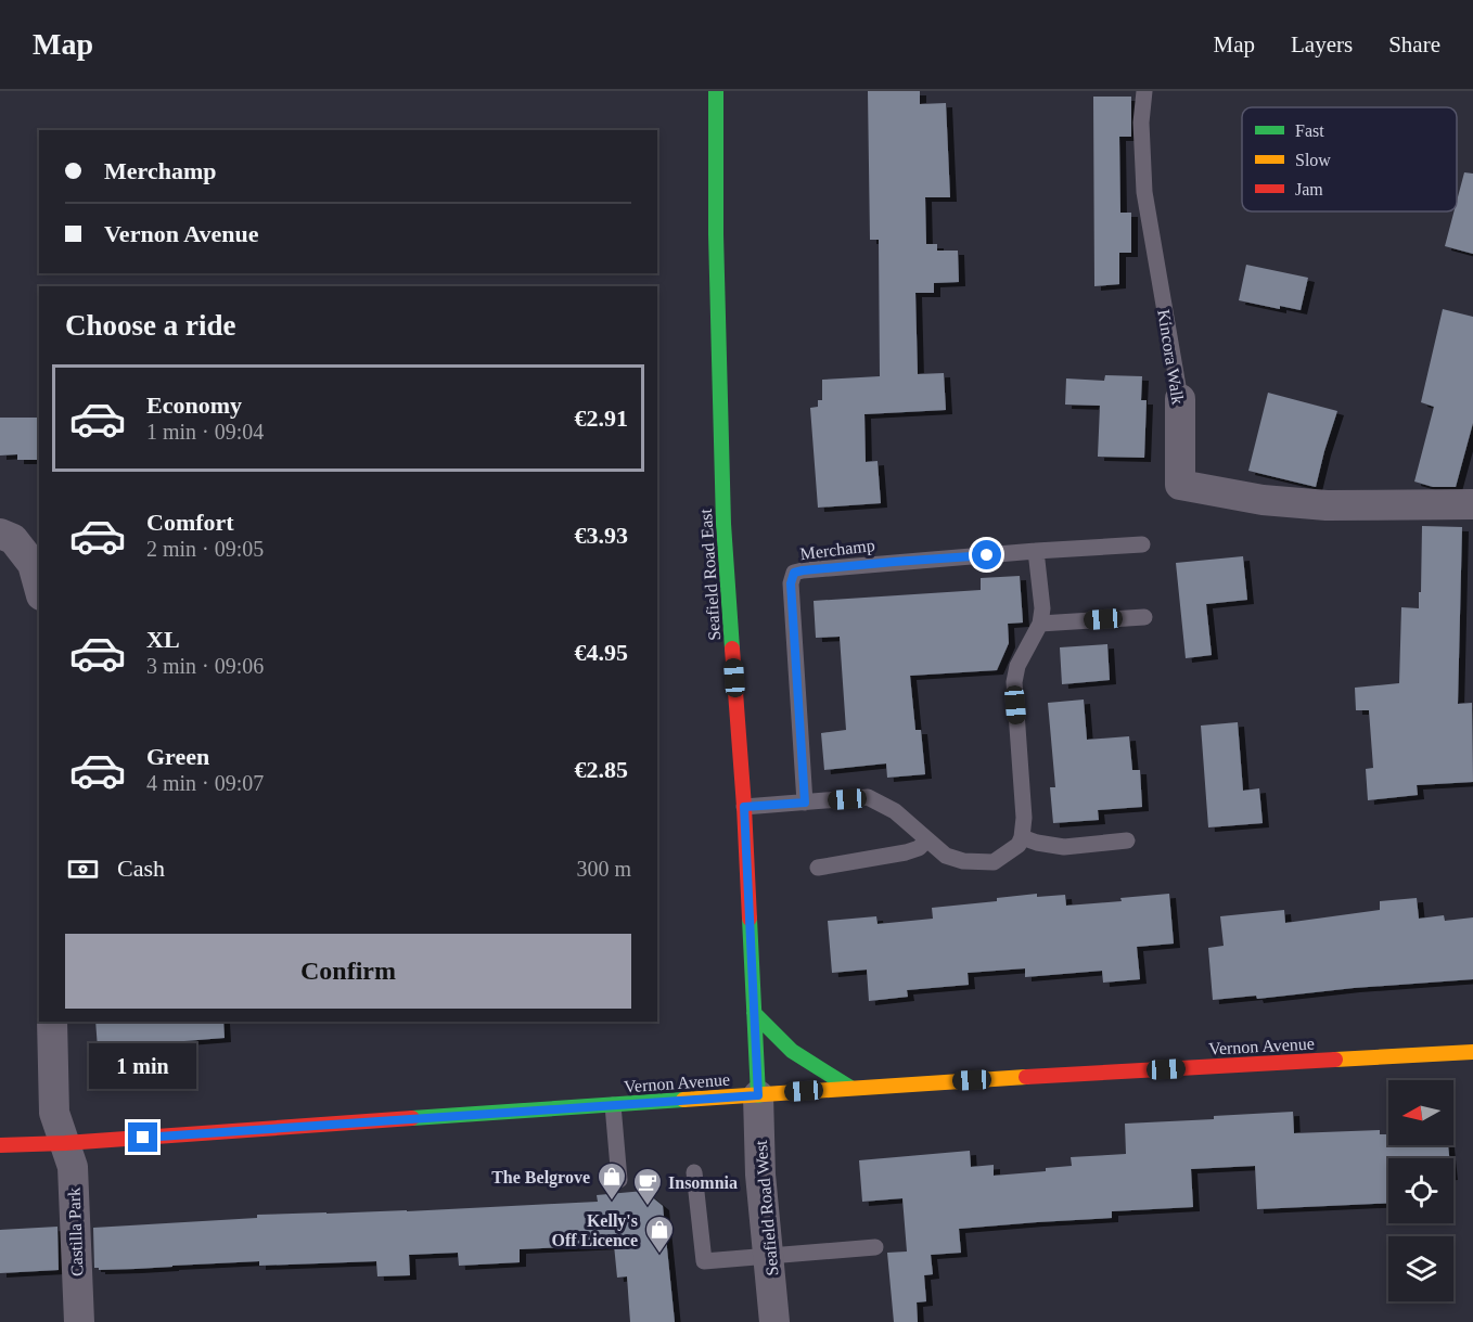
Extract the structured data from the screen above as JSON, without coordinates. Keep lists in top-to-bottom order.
{
  "streets": {
    "main road": ["Seafield Road East", "Vernon Avenue"],
    "street": ["Kincora Walk", "Seafield Road West", "Castilla Park"],
    "lane": ["Merchamp"]
  },
  "crossings": [
    ["Seafield Road East", "Vernon Avenue"],
    ["Seafield Road East", "Seafield Road West"],
    ["Vernon Avenue", "Seafield Road West"],
    ["Vernon Avenue", "Castilla Park"]
  ],
  "places": {
    "shop": ["The Belgrove", "Kelly's Off Licence"],
    "cafe": ["Insomnia"]
  },
  "legend": ["Fast", "Slow", "Jam"],
  "north": "left",
  "page": {
    "header": "Map",
    "nav": ["Map", "Layers", "Share"],
    "banner": ["Merchamp", "Vernon Avenue"],
    "heading": "Choose a ride",
    "list": [
      {
        "name": "Economy",
        "note": "1 min · 09:04",
        "value": "€2.91"
      },
      {
        "name": "Comfort",
        "note": "2 min · 09:05",
        "value": "€3.93"
      },
      {
        "name": "XL",
        "note": "3 min · 09:06",
        "value": "€4.95"
      },
      {
        "name": "Green",
        "note": "4 min · 09:07",
        "value": "€2.85"
      }
    ],
    "pay": ["Cash", "300 m"],
    "buttons": "Confirm",
    "bubble": "1 min"
  }
}
